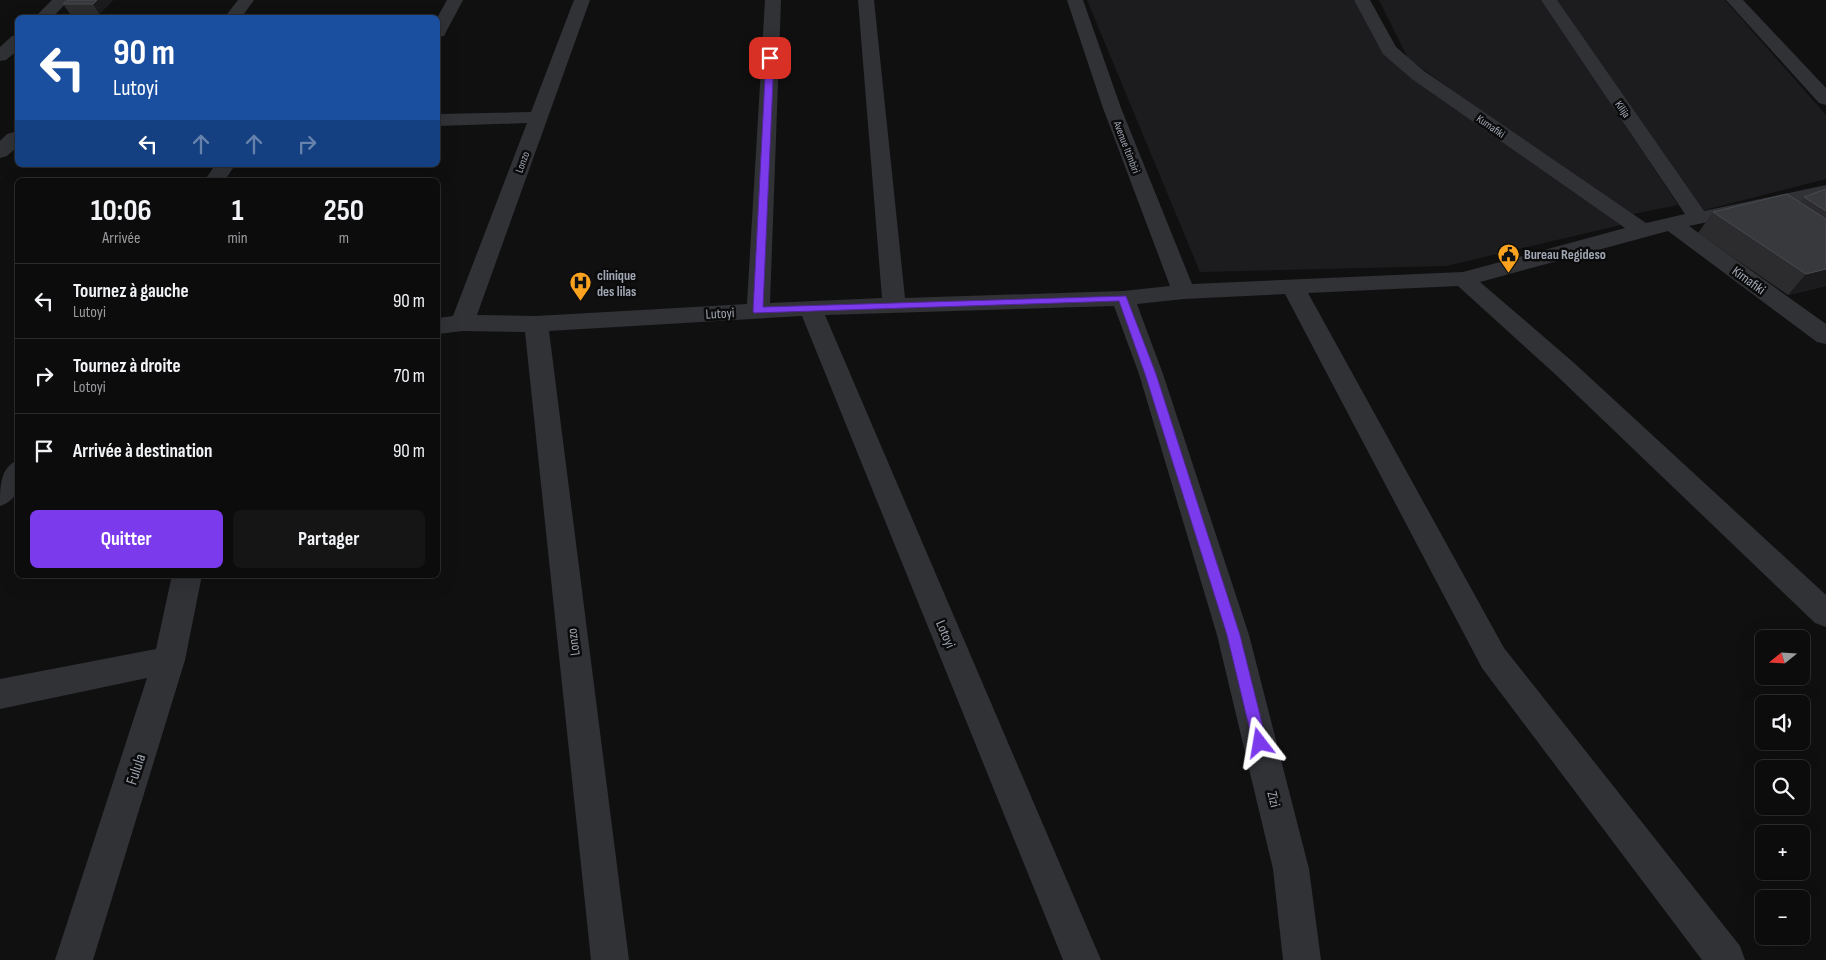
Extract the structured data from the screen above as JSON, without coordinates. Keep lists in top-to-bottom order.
{
  "streets": {
    "street": [
      "Kilija",
      "Kumafiki",
      "Avenue Itimbiri",
      "Lonzo",
      "Kimafiki",
      "Lutoyi",
      "Lotoyi",
      "Fulula",
      "Zizi"
    ]
  },
  "crossings": [
    ["Kilija", "Lutoyi"],
    ["Kumafiki", "Lutoyi"],
    ["Avenue Itimbiri", "Lutoyi"],
    ["Lonzo", "Lutoyi"],
    ["Kimafiki", "Lutoyi"],
    ["Lutoyi", "Lotoyi"],
    ["Lutoyi", "Zizi"]
  ],
  "places": {
    "public building": ["Bureau Regideso"],
    "hospital": ["clinique des lilas"]
  },
  "north": "left",
  "page": {
    "turn": ["90 m", "Lutoyi"],
    "eta": [
      "10:06",
      "Arrivée",
      "1",
      "min",
      "250",
      "m"
    ],
    "list": [
      {
        "name": "Tournez à gauche",
        "note": "Lutoyi",
        "value": "90 m"
      },
      {
        "name": "Tournez à droite",
        "note": "Lotoyi",
        "value": "70 m"
      },
      {
        "name": "Arrivée à destination",
        "value": "90 m"
      }
    ],
    "buttons": ["Quitter", "Partager"],
    "map_buttons": ["+", "−"]
  }
}
